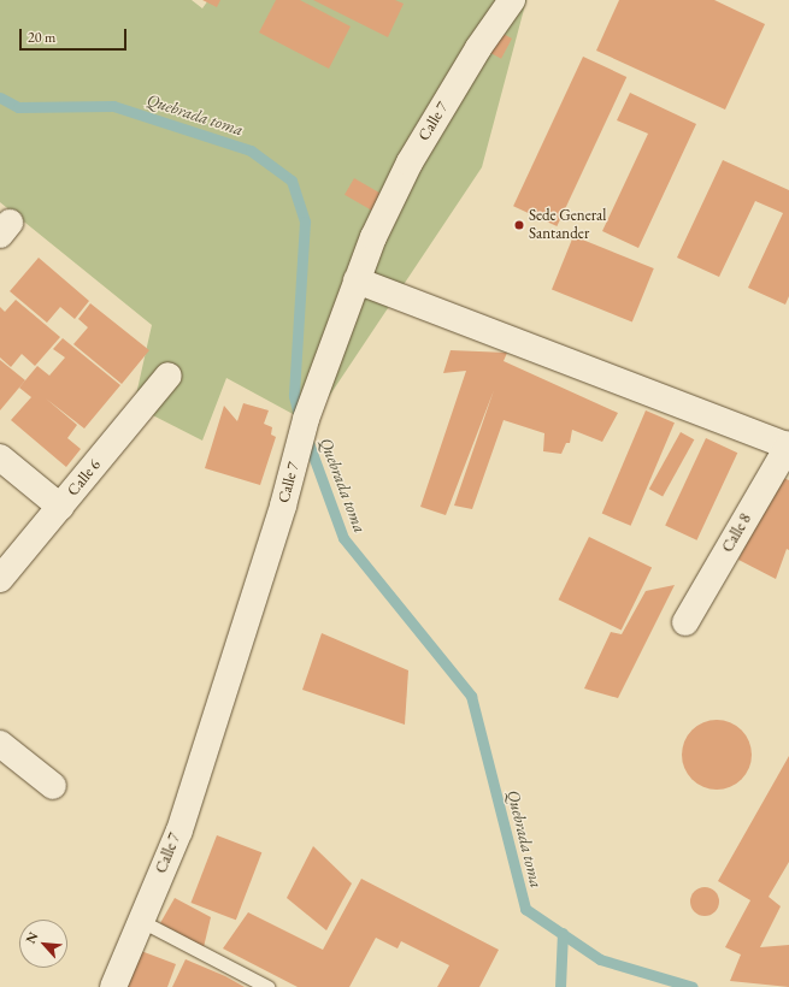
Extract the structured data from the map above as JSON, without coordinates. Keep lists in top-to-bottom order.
{
  "streets": {
    "street": ["Calle 7", "Calle 6", "Calle 8"]
  },
  "water": ["Quebrada toma"],
  "places": ["Sede General Santander"],
  "scale_bar": "20 m",
  "north": "top left"
}
